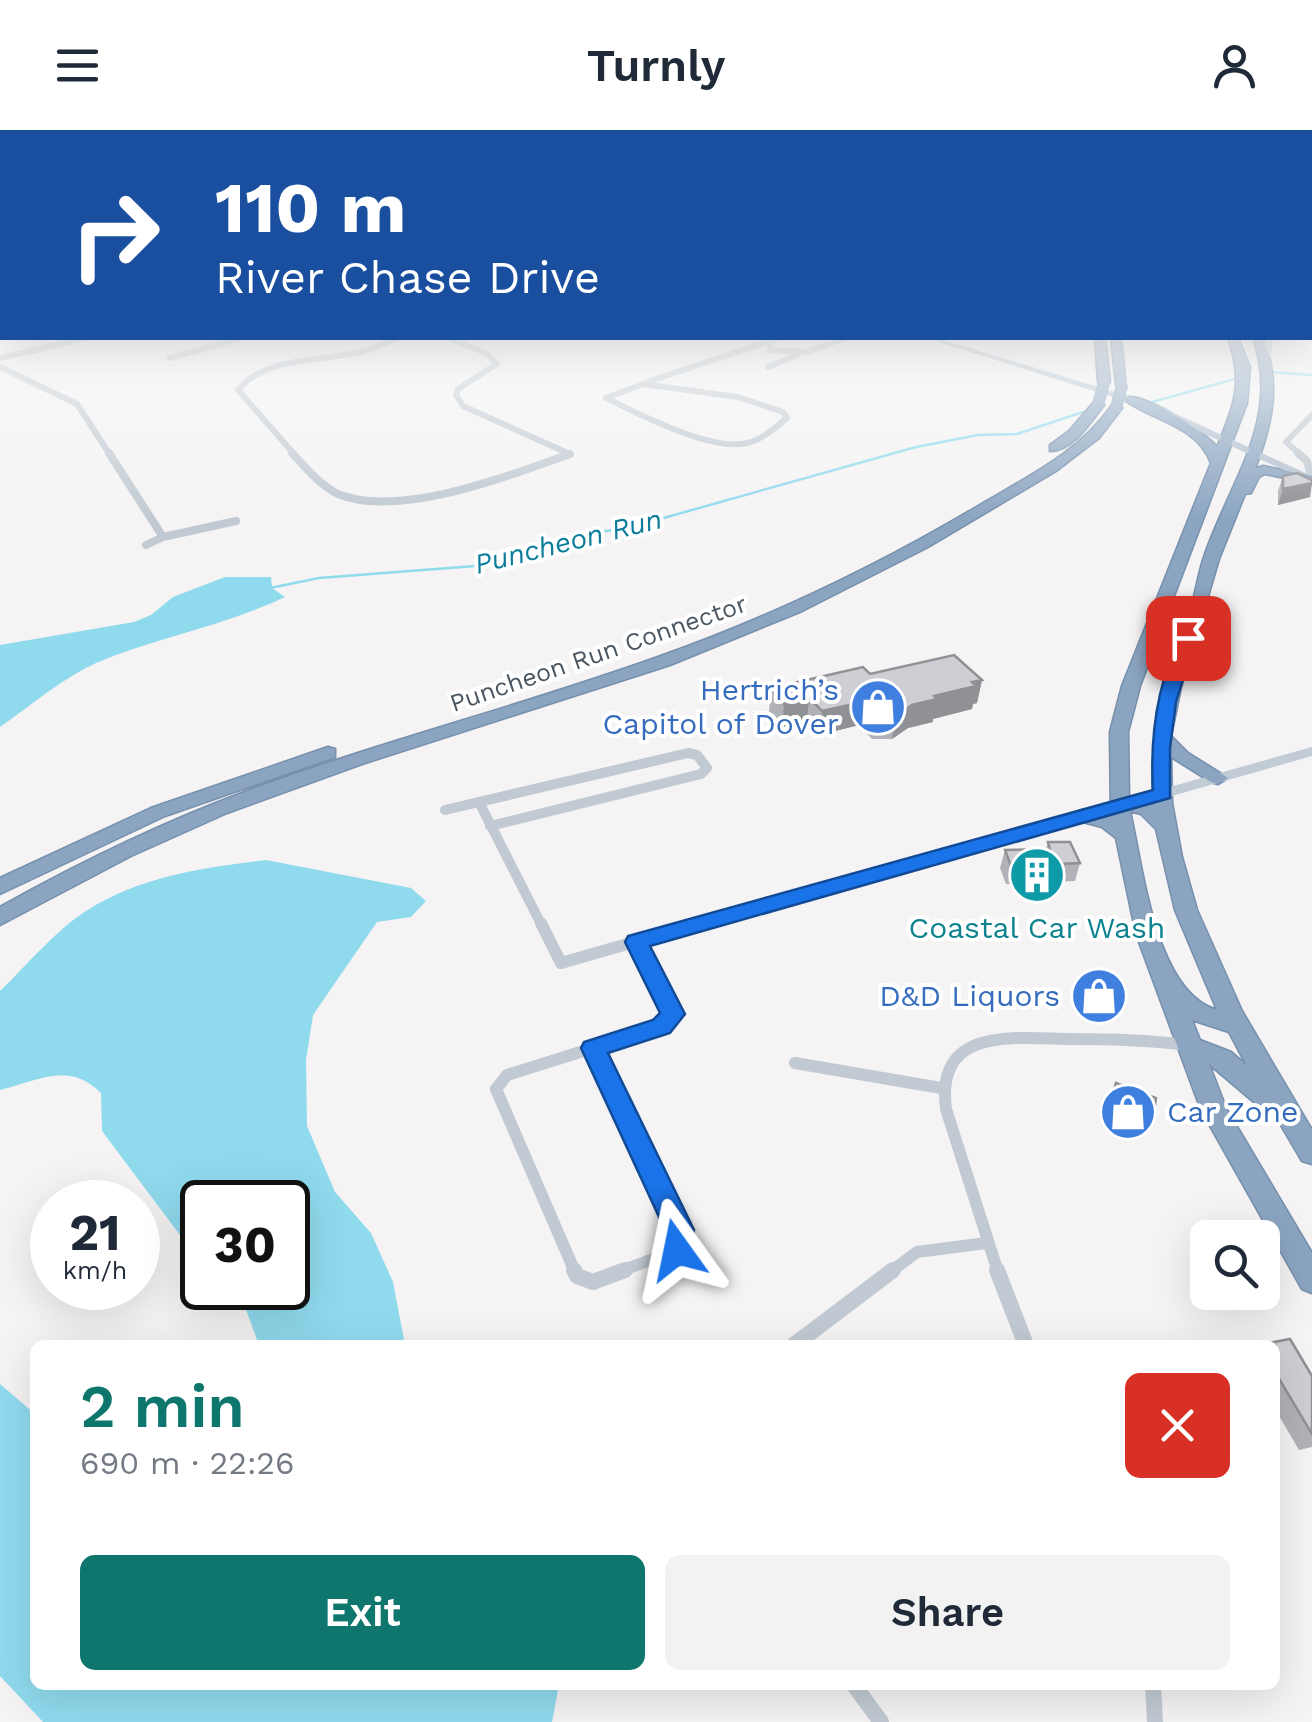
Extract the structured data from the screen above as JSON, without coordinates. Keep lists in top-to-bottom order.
{
  "streets": {
    "highway": ["Puncheon Run Connector"]
  },
  "water": ["Puncheon Run"],
  "places": {
    "shop": ["Hertrich’s Capitol of Dover", "D&D Liquors", "Car Zone"],
    "building": ["Coastal Car Wash"]
  },
  "page": {
    "header": "Turnly",
    "turn": ["110 m", "River Chase Drive"],
    "speed": "21 km/h",
    "limit": "30",
    "heading": ["2 min", "690 m · 22:26"],
    "buttons": ["Exit", "Share"]
  }
}
